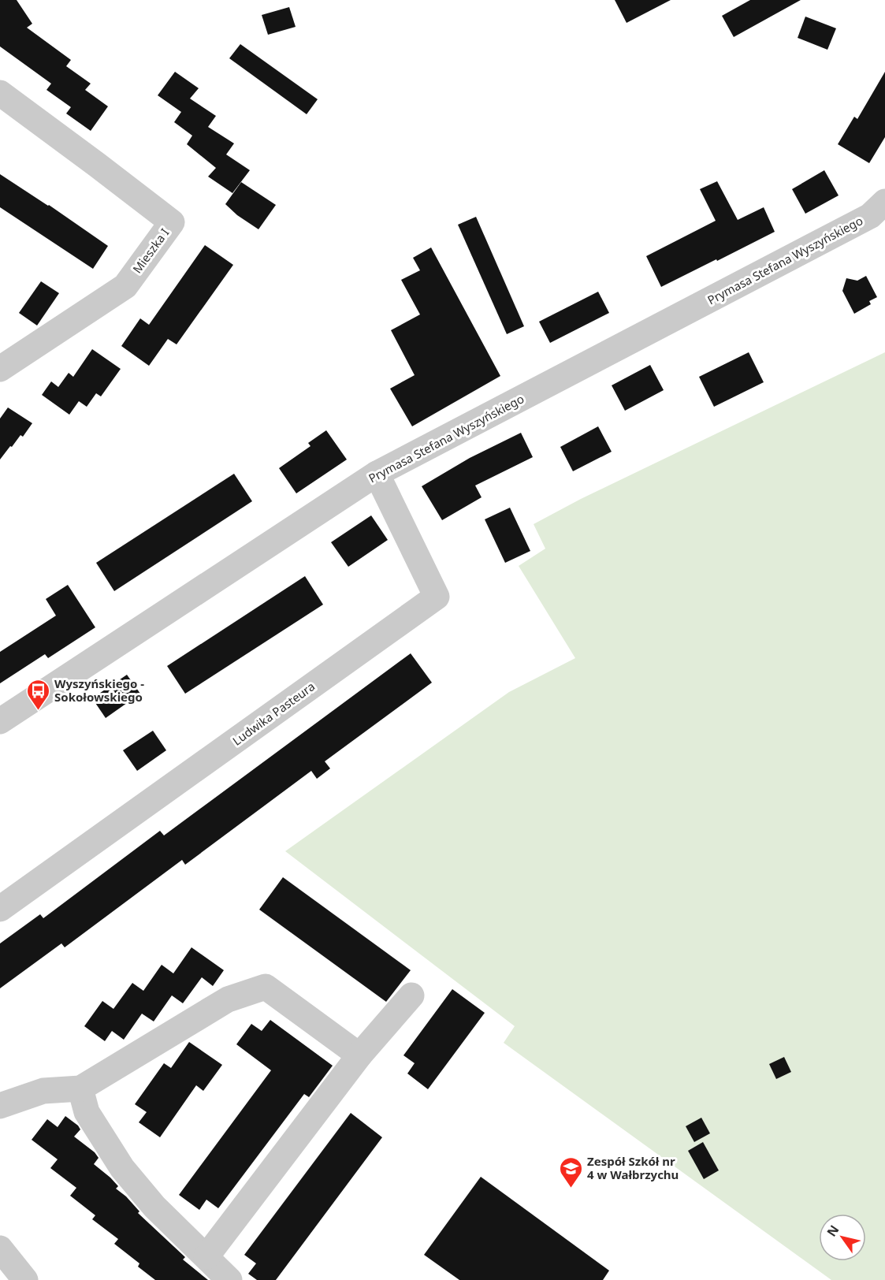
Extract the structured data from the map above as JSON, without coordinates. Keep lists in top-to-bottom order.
{
  "streets": {
    "street": ["Mieszka I", "Prymasa Stefana Wyszyńskiego", "Ludwika Pasteura"]
  },
  "crossings": [
    ["Prymasa Stefana Wyszyńskiego", "Ludwika Pasteura"]
  ],
  "places": {
    "bus stop": ["Wyszyńskiego - Sokołowskiego"],
    "school or university": ["Zespół Szkół nr 4 w Wałbrzychu"]
  },
  "north": "top left"
}
